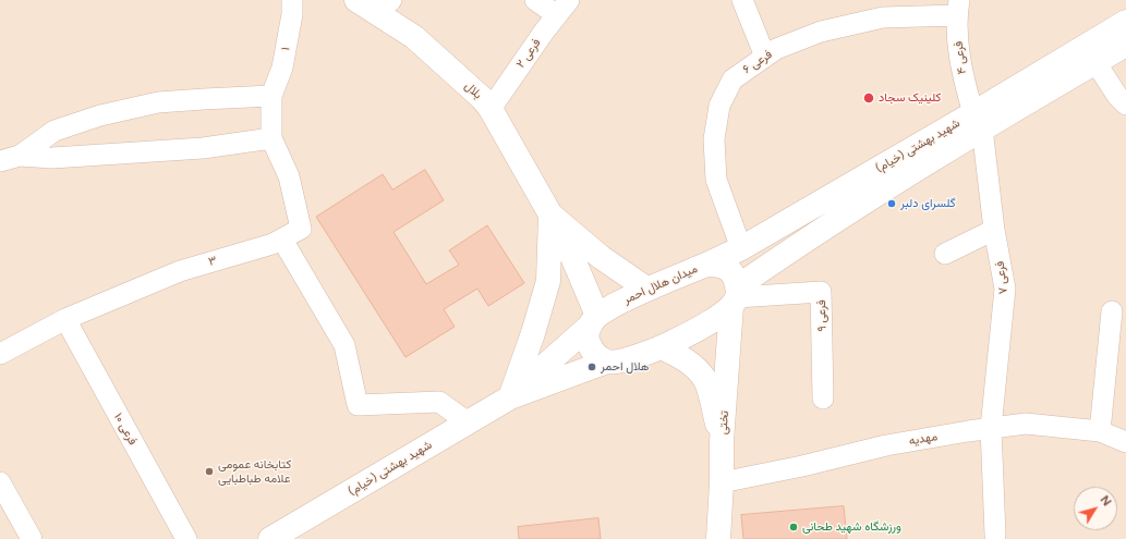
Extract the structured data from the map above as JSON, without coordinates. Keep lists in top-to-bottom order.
{
  "streets": {
    "main road": [
      "بلال",
      "شهید بهشتی (خیام)",
      "میدان هلال احمر",
      "تختی"
    ],
    "street": [
      "۱",
      "فرعی ۲",
      "فرعی ۴",
      "فرعی ۶",
      "۳",
      "فرعی ۷",
      "فرعی ۹",
      "فرعی ۱۰",
      "مهدیه"
    ]
  },
  "crossings": [
    ["۱", "۳"],
    ["فرعی ۲", "بلال"],
    ["فرعی ۴", "فرعی ۶"],
    ["فرعی ۴", "شهید بهشتی (خیام)"],
    ["فرعی ۴", "فرعی ۷"],
    ["فرعی ۶", "شهید بهشتی (خیام)"],
    ["بلال", "شهید بهشتی (خیام)"],
    ["بلال", "میدان هلال احمر"],
    ["شهید بهشتی (خیام)", "فرعی ۷"],
    ["شهید بهشتی (خیام)", "میدان هلال احمر"],
    ["شهید بهشتی (خیام)", "فرعی ۹"],
    ["شهید بهشتی (خیام)", "تختی"],
    ["۳", "فرعی ۱۰"],
    ["فرعی ۷", "مهدیه"],
    ["میدان هلال احمر", "فرعی ۹"],
    ["میدان هلال احمر", "تختی"],
    ["فرعی ۹", "تختی"],
    ["تختی", "مهدیه"]
  ],
  "places": [
    "کلینیک سجاد",
    "گلسرای دلبر",
    "هلال احمر",
    "کتابخانه عمومی علامه طباطبایی",
    "ورزشگاه شهید طحانی"
  ],
  "north": "top right"
}
